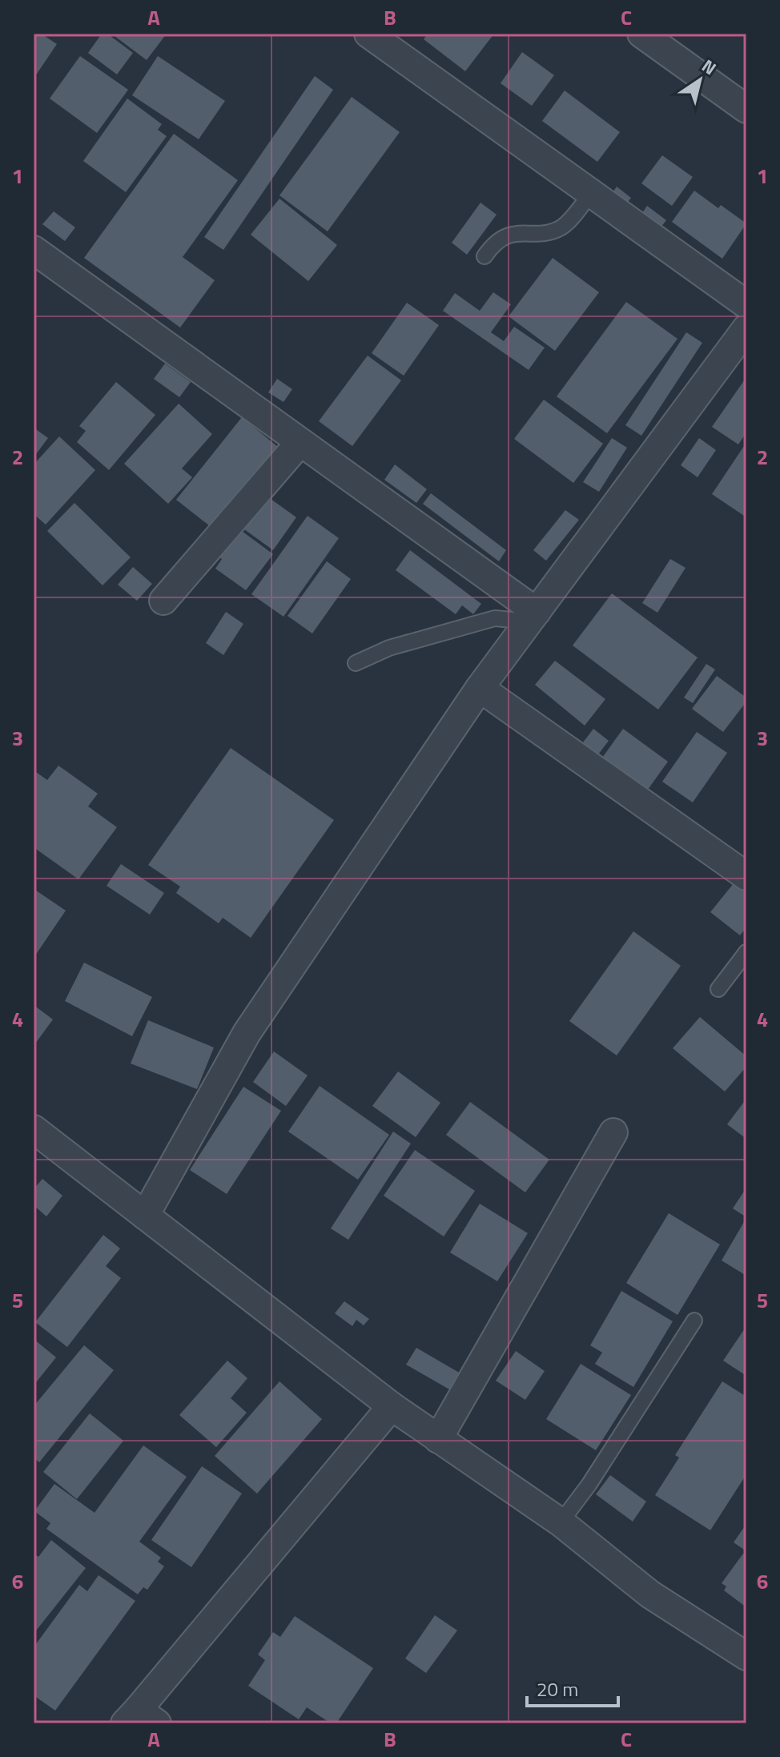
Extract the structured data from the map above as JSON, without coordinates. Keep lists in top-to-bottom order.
{
  "scale_bar": "20 m",
  "north": "top right",
  "grid": {
    "columns": ["A", "B", "C"],
    "rows": [
      "1",
      "2",
      "3",
      "4",
      "5",
      "6"
    ]
  }
}
